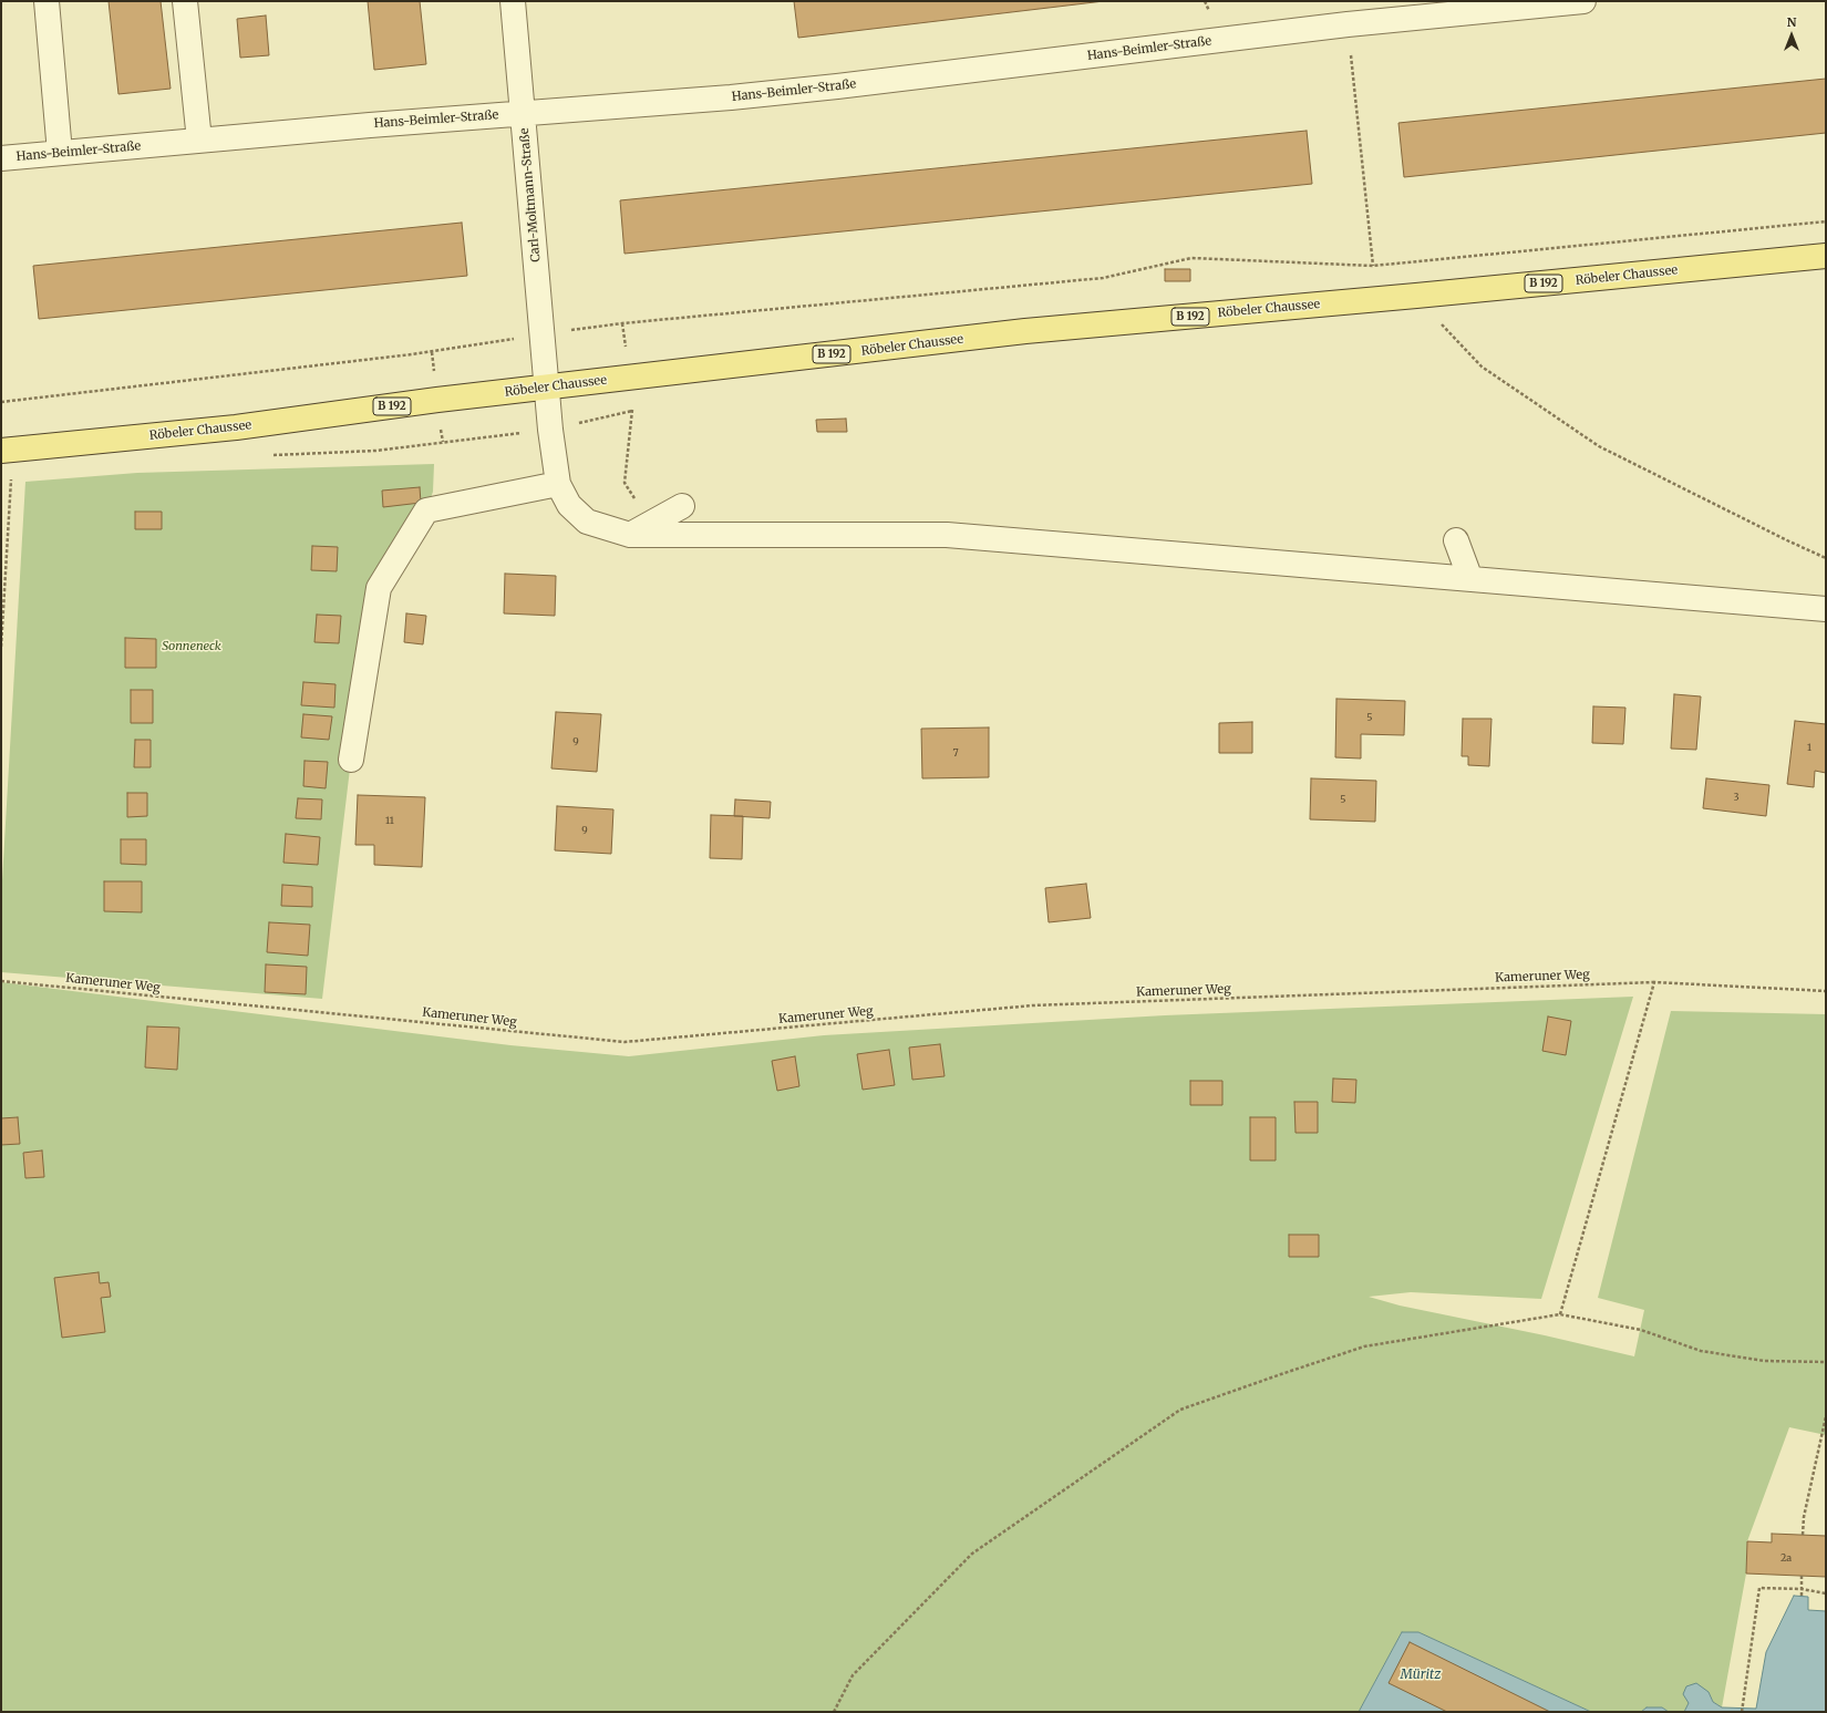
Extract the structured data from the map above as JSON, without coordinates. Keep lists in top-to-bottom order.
{
  "streets": {
    "main road": ["Röbeler Chaussee", "B 192"],
    "street": ["Hans-Beimler-Straße", "Carl-Moltmann-Straße"],
    "path": ["Kameruner Weg"]
  },
  "crossings": [
    ["Hans-Beimler-Straße", "Carl-Moltmann-Straße"],
    ["Carl-Moltmann-Straße", "Röbeler Chaussee"]
  ],
  "water": ["Müritz"],
  "parks": ["Sonneneck"],
  "house_numbers": [
    "5",
    "9",
    "1",
    "7",
    "3",
    "5",
    "11",
    "9",
    "2a"
  ],
  "north": "top"
}
